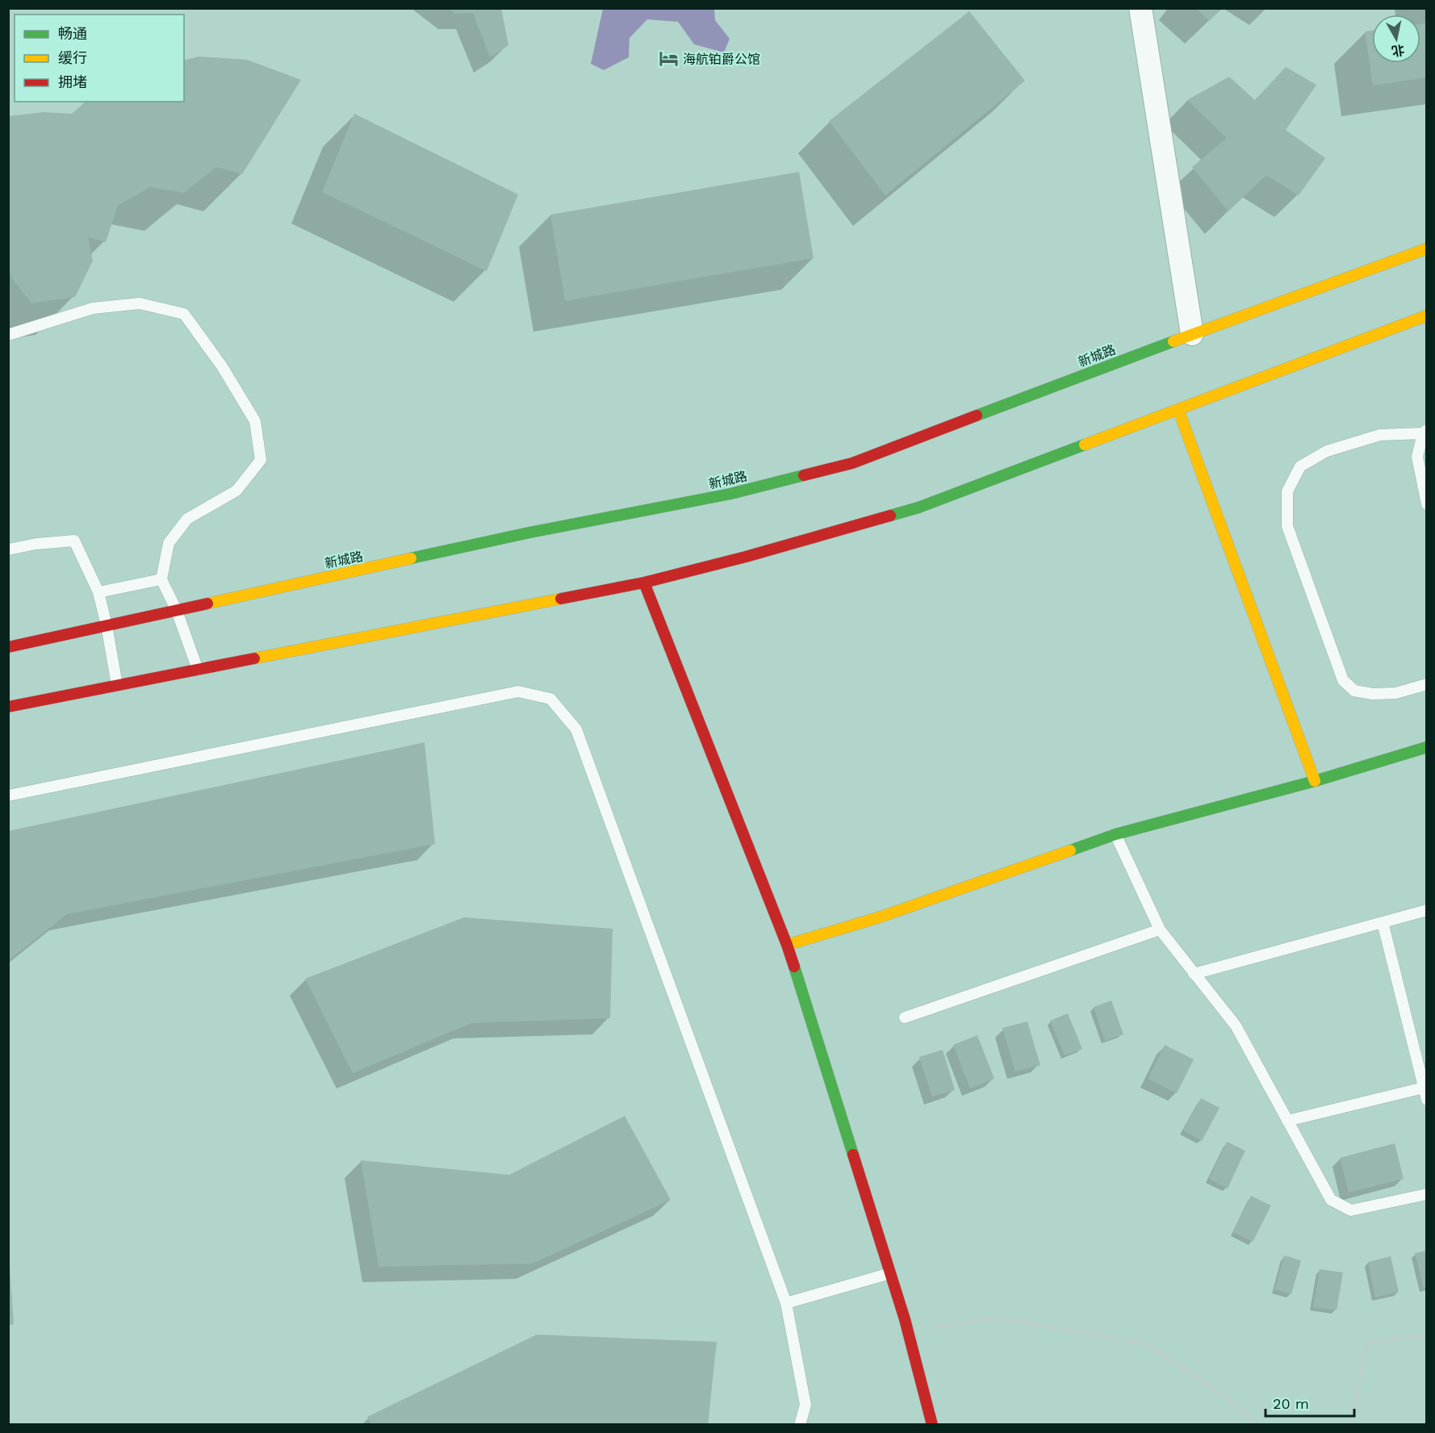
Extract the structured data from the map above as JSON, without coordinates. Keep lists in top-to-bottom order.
{
  "streets": {
    "main road": ["新城路"]
  },
  "places": {
    "hotel": ["海航铂爵公馆"]
  },
  "legend": ["畅通", "缓行", "拥堵"],
  "scale_bar": "20 m",
  "north": "bottom"
}
